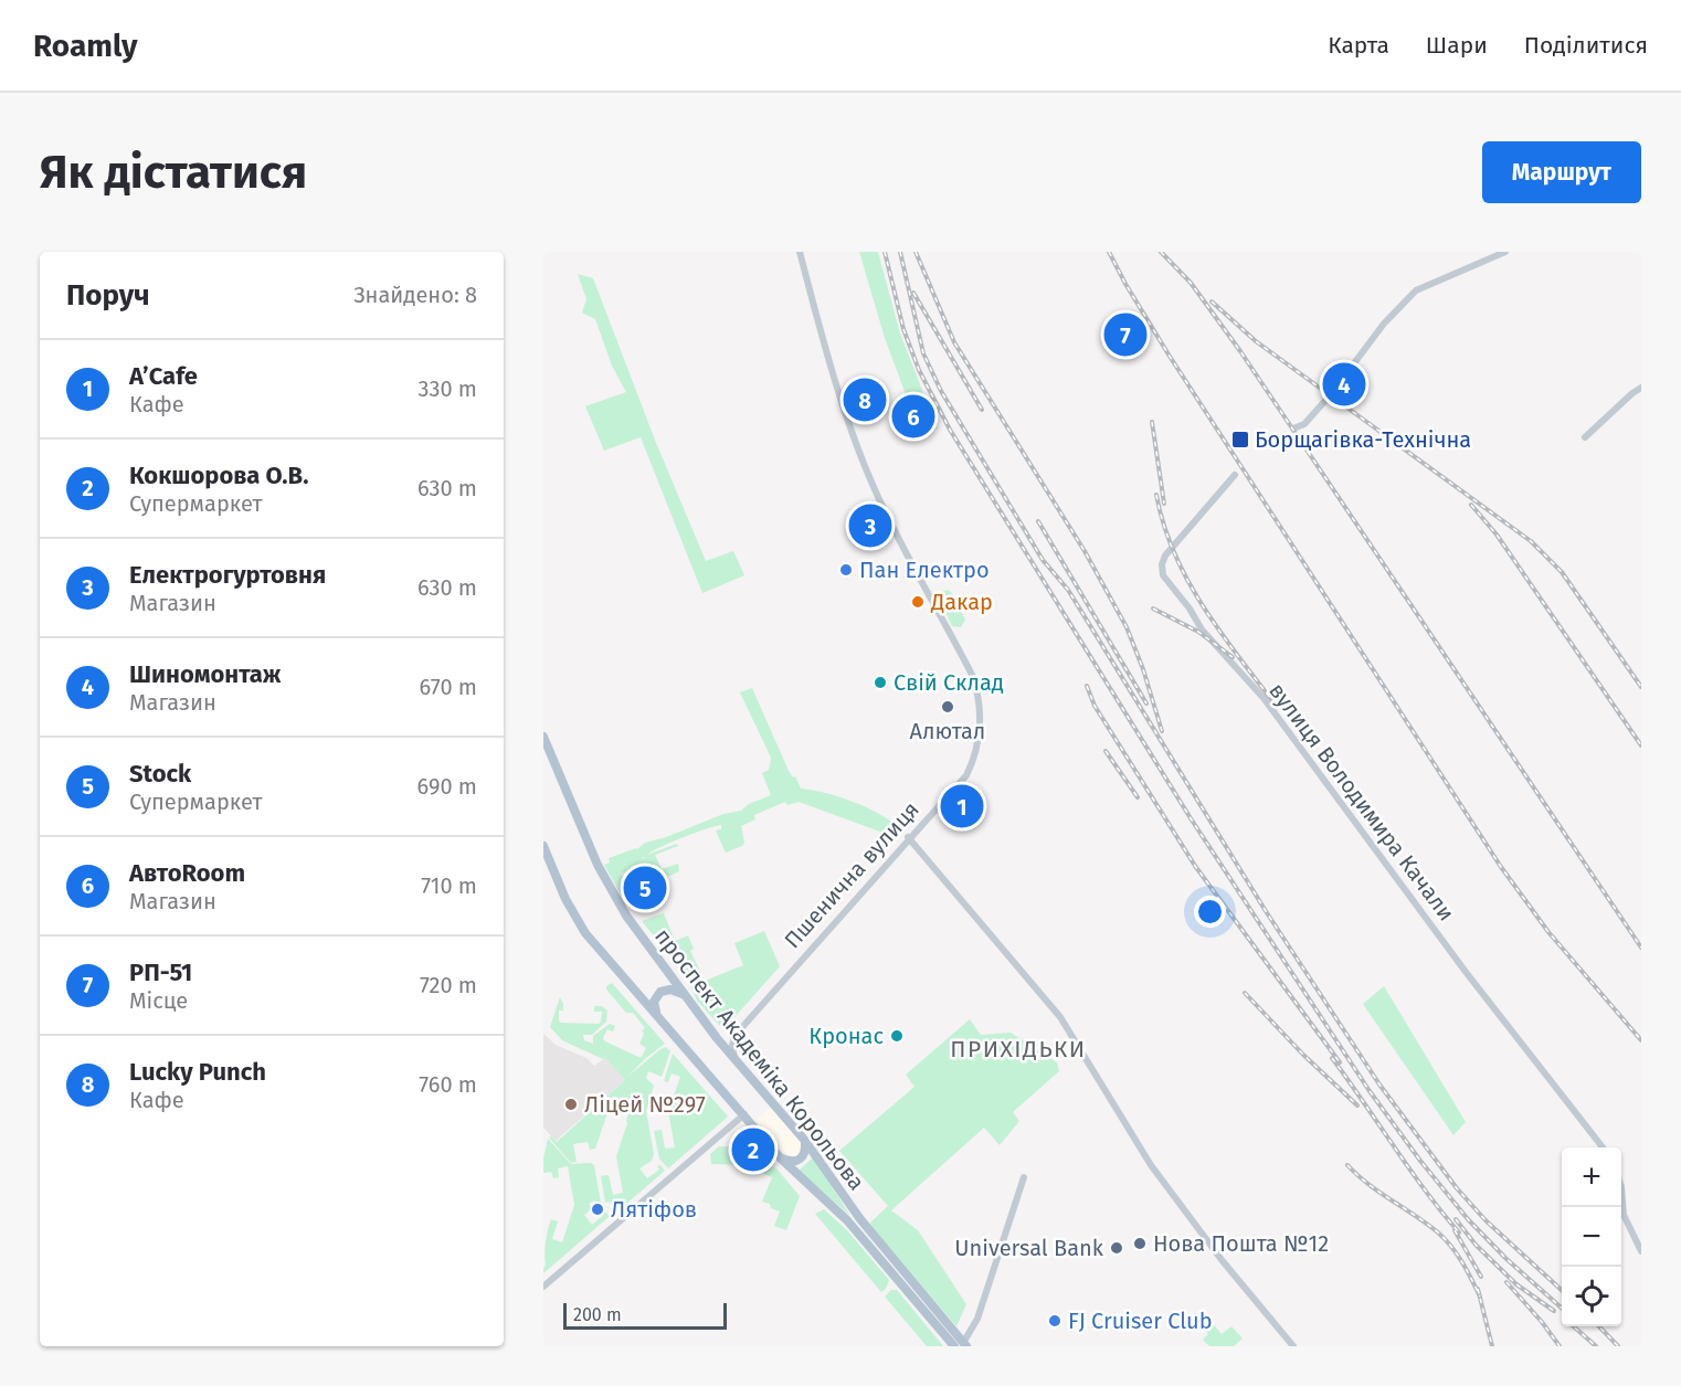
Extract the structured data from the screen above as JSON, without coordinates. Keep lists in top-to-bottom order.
{
  "streets": {
    "main road": ["проспект Академіка Корольова"],
    "street": ["вулиця Володимира Качали", "Пшенична вулиця"]
  },
  "districts": ["ПРИХІДЬКИ"],
  "places": {
    "transit": ["Борщагівка-Технічна"],
    "other": [
      "Пан Електро",
      "Дакар",
      "Свій Склад",
      "Алютал",
      "Кронас",
      "Ліцей №297",
      "Лятіфов",
      "Нова Пошта №12",
      "Universal Bank",
      "FJ Cruiser Club"
    ]
  },
  "scale_bar": "200 m",
  "page": {
    "header": "Roamly",
    "nav": ["Карта", "Шари", "Поділитися"],
    "buttons": "Маршрут",
    "title": "Як дістатися",
    "heading": ["Поруч", "Знайдено: 8"],
    "pins": [
      "7",
      "4",
      "8",
      "6",
      "3",
      "1",
      "5",
      "2"
    ],
    "list": [
      {
        "mark": "1",
        "name": "A’Cafe",
        "note": "Кафе",
        "value": "330 m"
      },
      {
        "mark": "2",
        "name": "Кокшорова О.В.",
        "note": "Супермаркет",
        "value": "630 m"
      },
      {
        "mark": "3",
        "name": "Електрогуртовня",
        "note": "Магазин",
        "value": "630 m"
      },
      {
        "mark": "4",
        "name": "Шиномонтаж",
        "note": "Магазин",
        "value": "670 m"
      },
      {
        "mark": "5",
        "name": "Stock",
        "note": "Супермаркет",
        "value": "690 m"
      },
      {
        "mark": "6",
        "name": "АвтоRoom",
        "note": "Магазин",
        "value": "710 m"
      },
      {
        "mark": "7",
        "name": "РП-51",
        "note": "Місце",
        "value": "720 m"
      },
      {
        "mark": "8",
        "name": "Lucky Punch",
        "note": "Кафе",
        "value": "760 m"
      }
    ],
    "map_buttons": ["+", "−"],
    "scale": "200 m"
  }
}
